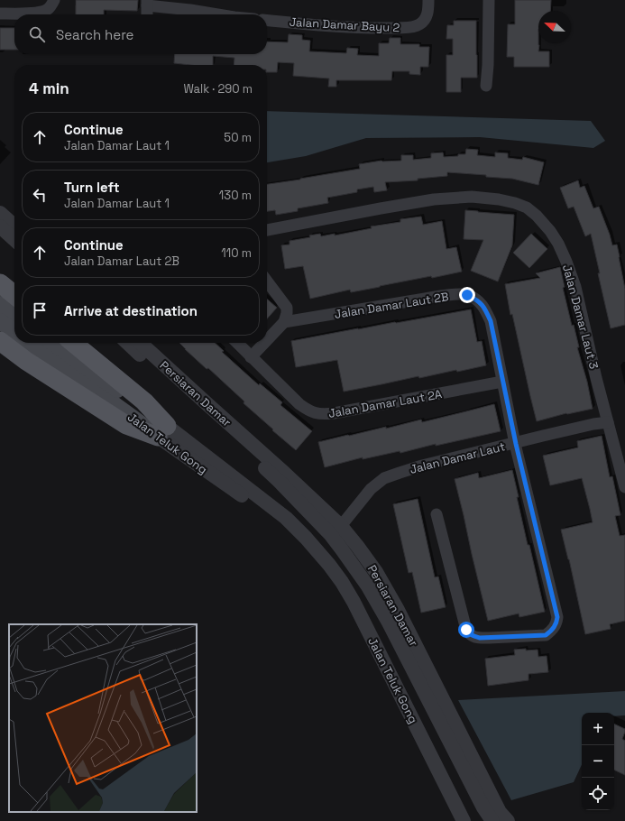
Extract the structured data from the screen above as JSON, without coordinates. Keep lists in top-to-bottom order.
{
  "streets": {
    "main road": ["Jalan Teluk Gong"],
    "street": [
      "Jalan Damar Bayu 2",
      "Jalan Damar Laut 2B",
      "Jalan Damar Laut 3",
      "Persiaran Damar",
      "Jalan Damar Laut 2A",
      "Jalan Damar Laut"
    ]
  },
  "crossings": [
    ["Jalan Damar Laut 2B", "Jalan Damar Laut 2A"],
    ["Jalan Damar Laut 2B", "Jalan Damar Laut"],
    ["Jalan Damar Laut 3", "Jalan Damar Laut"],
    ["Persiaran Damar", "Jalan Damar Laut"]
  ],
  "north": "top left",
  "page": {
    "search": "Search here",
    "heading": ["4 min", "Walk · 290 m"],
    "list": [
      ["Continue", "Jalan Damar Laut 1", "50 m"],
      ["Turn left", "Jalan Damar Laut 1", "130 m"],
      ["Continue", "Jalan Damar Laut 2B", "110 m"],
      "Arrive at destination"
    ],
    "map_buttons": ["+", "−"]
  }
}
